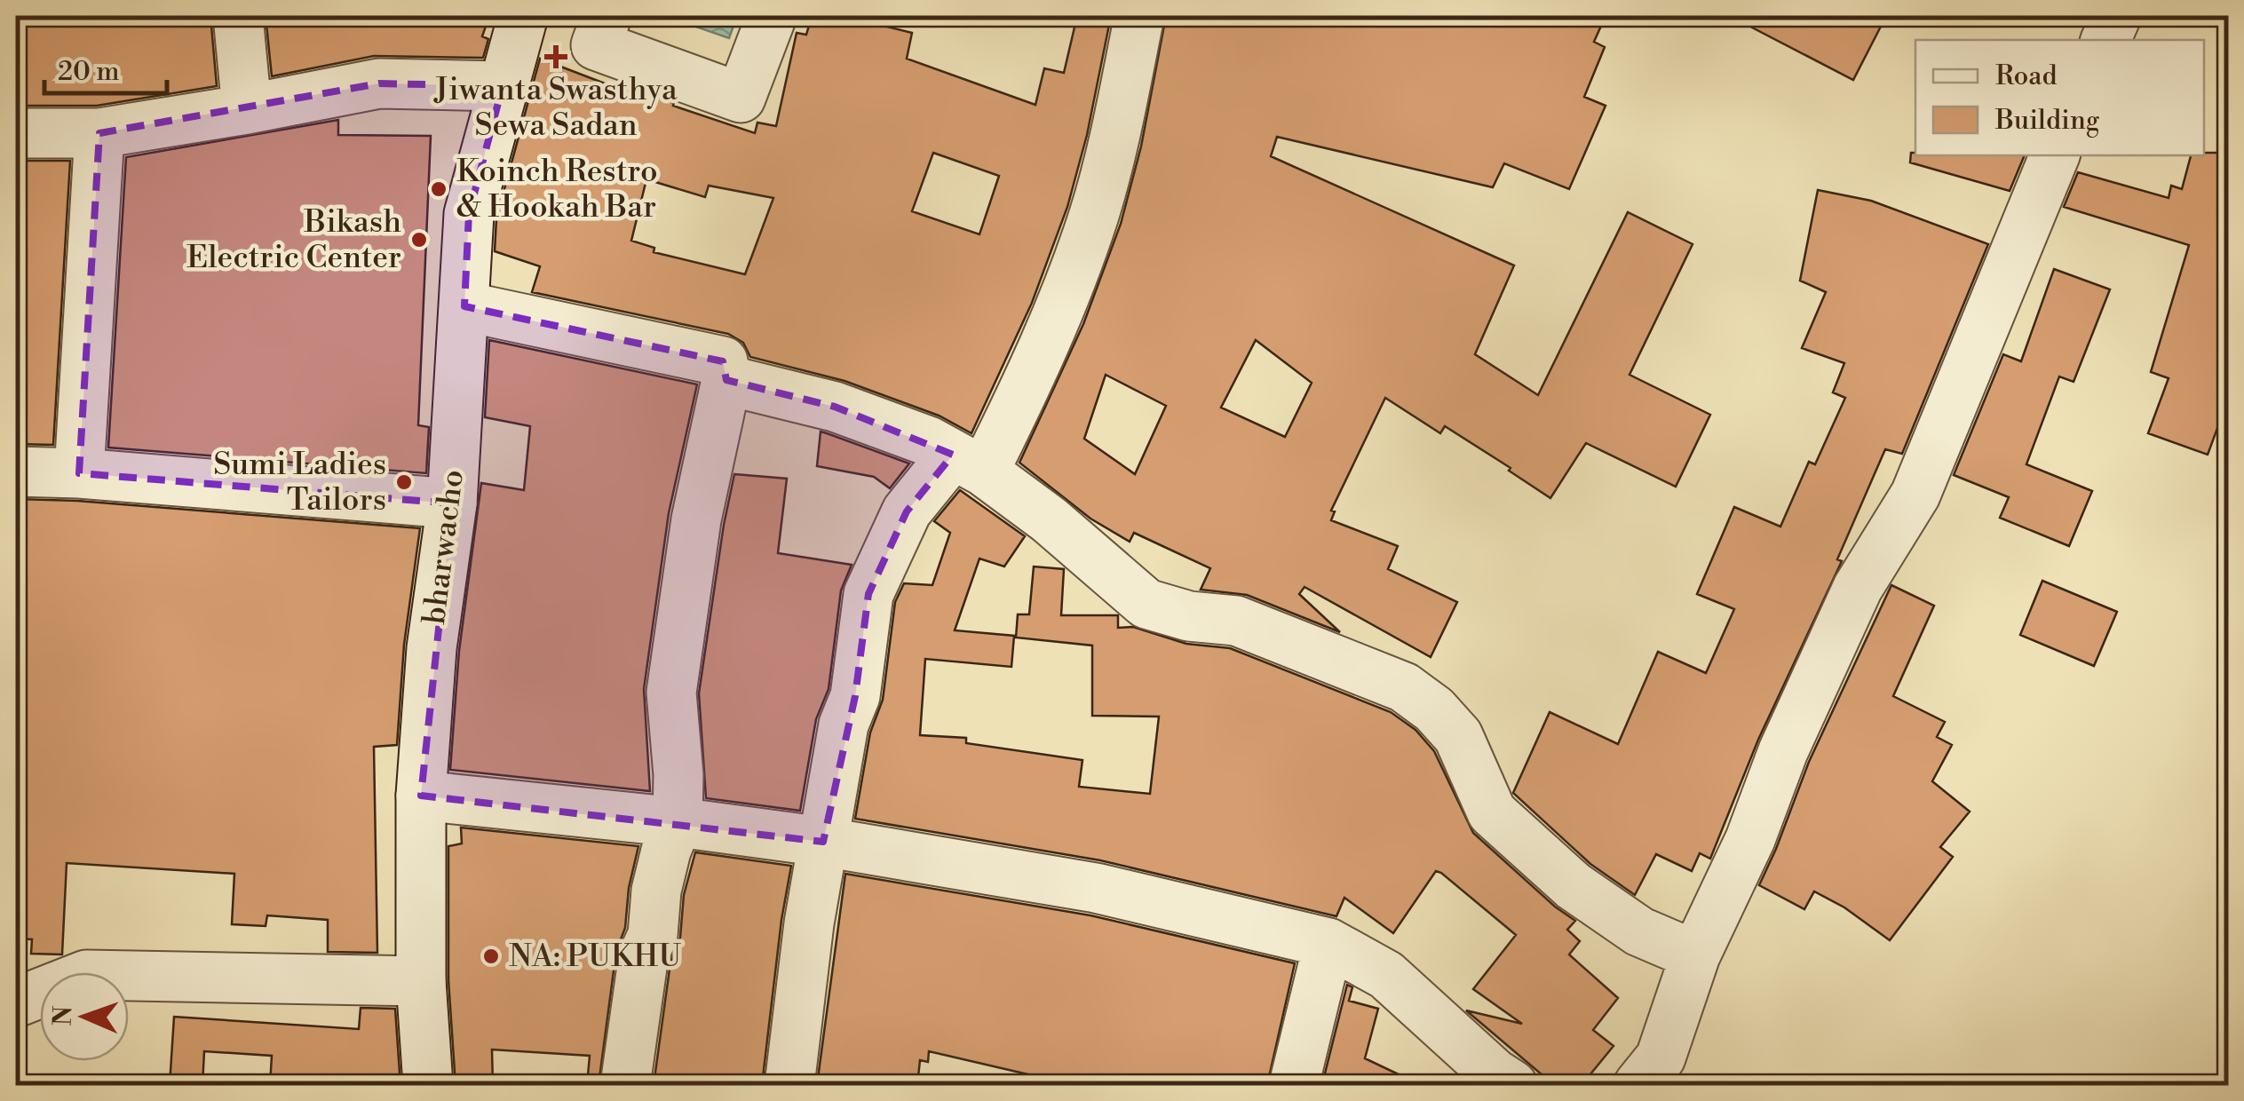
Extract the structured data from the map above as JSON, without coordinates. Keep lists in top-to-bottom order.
{
  "streets": {
    "street": ["bharwacho"]
  },
  "places": {
    "health": ["Jiwanta Swasthya Sewa Sadan"],
    "other": [
      "Koinch Restro & Hookah Bar",
      "Bikash Electric Center",
      "Sumi Ladies Tailors",
      "NA: PUKHU"
    ]
  },
  "legend": ["Road", "Building"],
  "scale_bar": "20 m",
  "north": "left"
}
